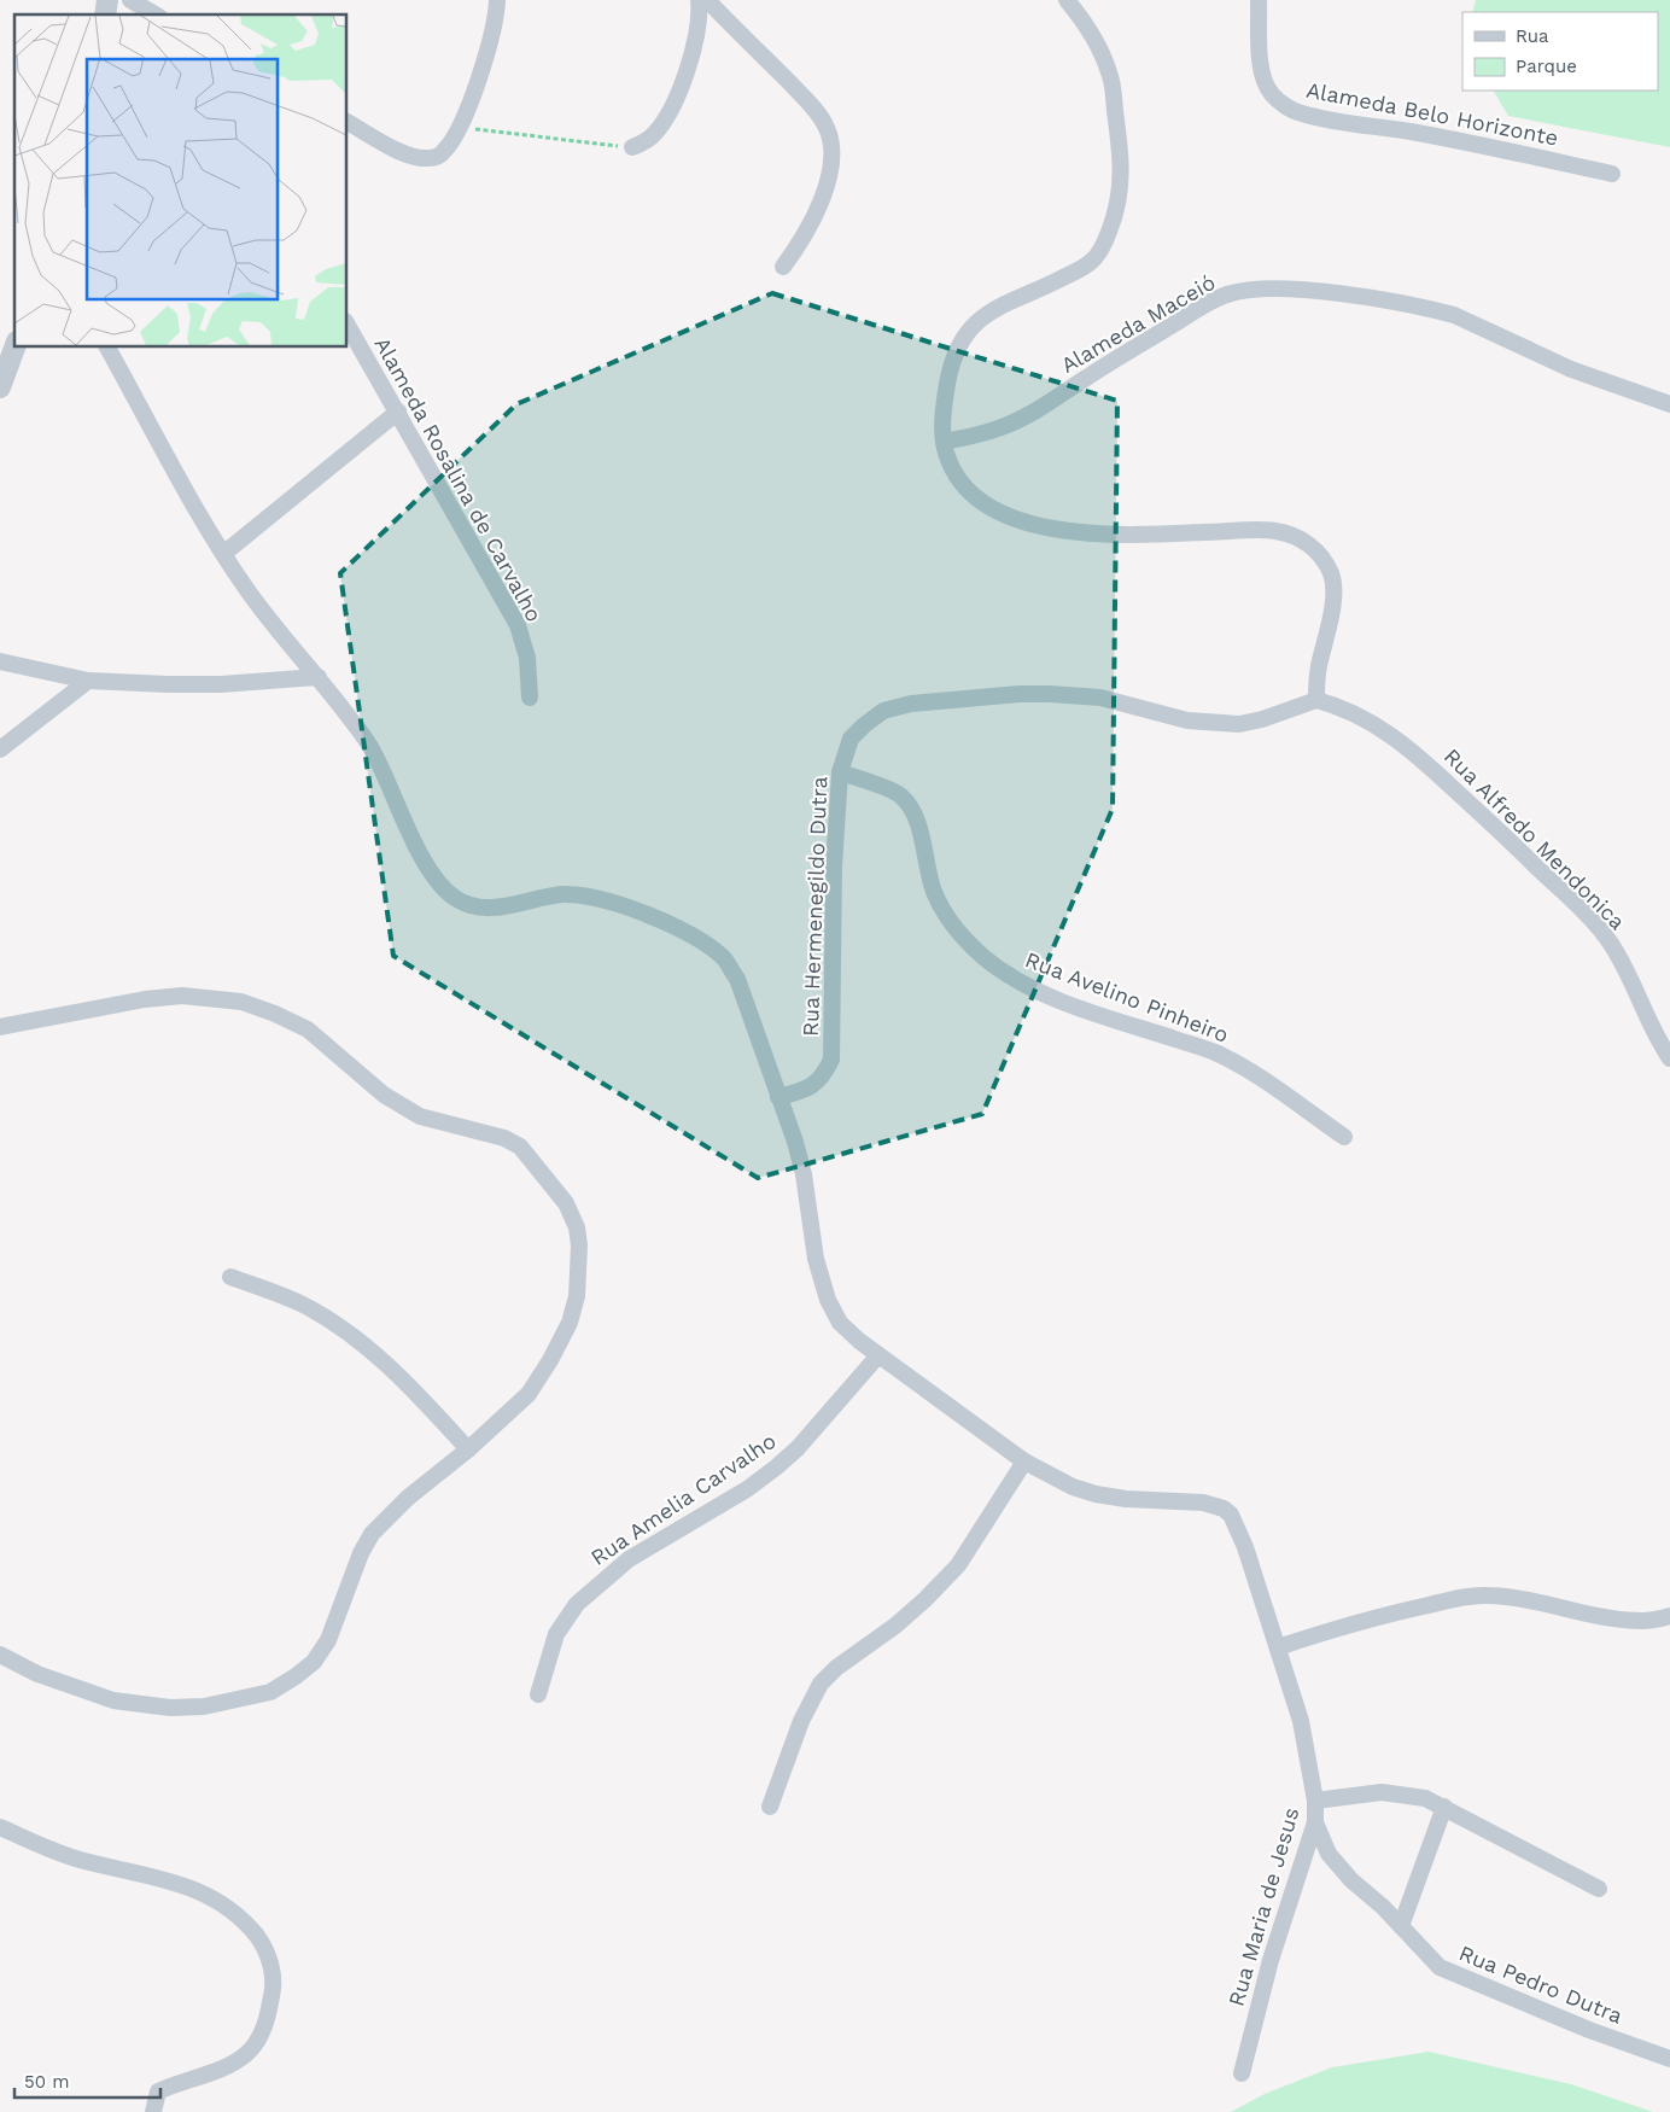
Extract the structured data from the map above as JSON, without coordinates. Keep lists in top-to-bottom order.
{
  "streets": {
    "street": [
      "Alameda Belo Horizonte",
      "Alameda Maceió",
      "Alameda Rosalina de Carvalho",
      "Rua Alfredo Mendonica",
      "Rua Hermenegildo Dutra",
      "Rua Avelino Pinheiro",
      "Rua Amelia Carvalho",
      "Rua Maria de Jesus",
      "Rua Pedro Dutra"
    ]
  },
  "crossings": [
    ["Rua Alfredo Mendonica", "Rua Hermenegildo Dutra"],
    ["Rua Hermenegildo Dutra", "Rua Avelino Pinheiro"],
    ["Rua Hermenegildo Dutra", "Rua Maria de Jesus"],
    ["Rua Amelia Carvalho", "Rua Maria de Jesus"],
    ["Rua Maria de Jesus", "Rua Pedro Dutra"]
  ],
  "legend": ["Rua", "Parque"],
  "scale_bar": "50 m"
}
